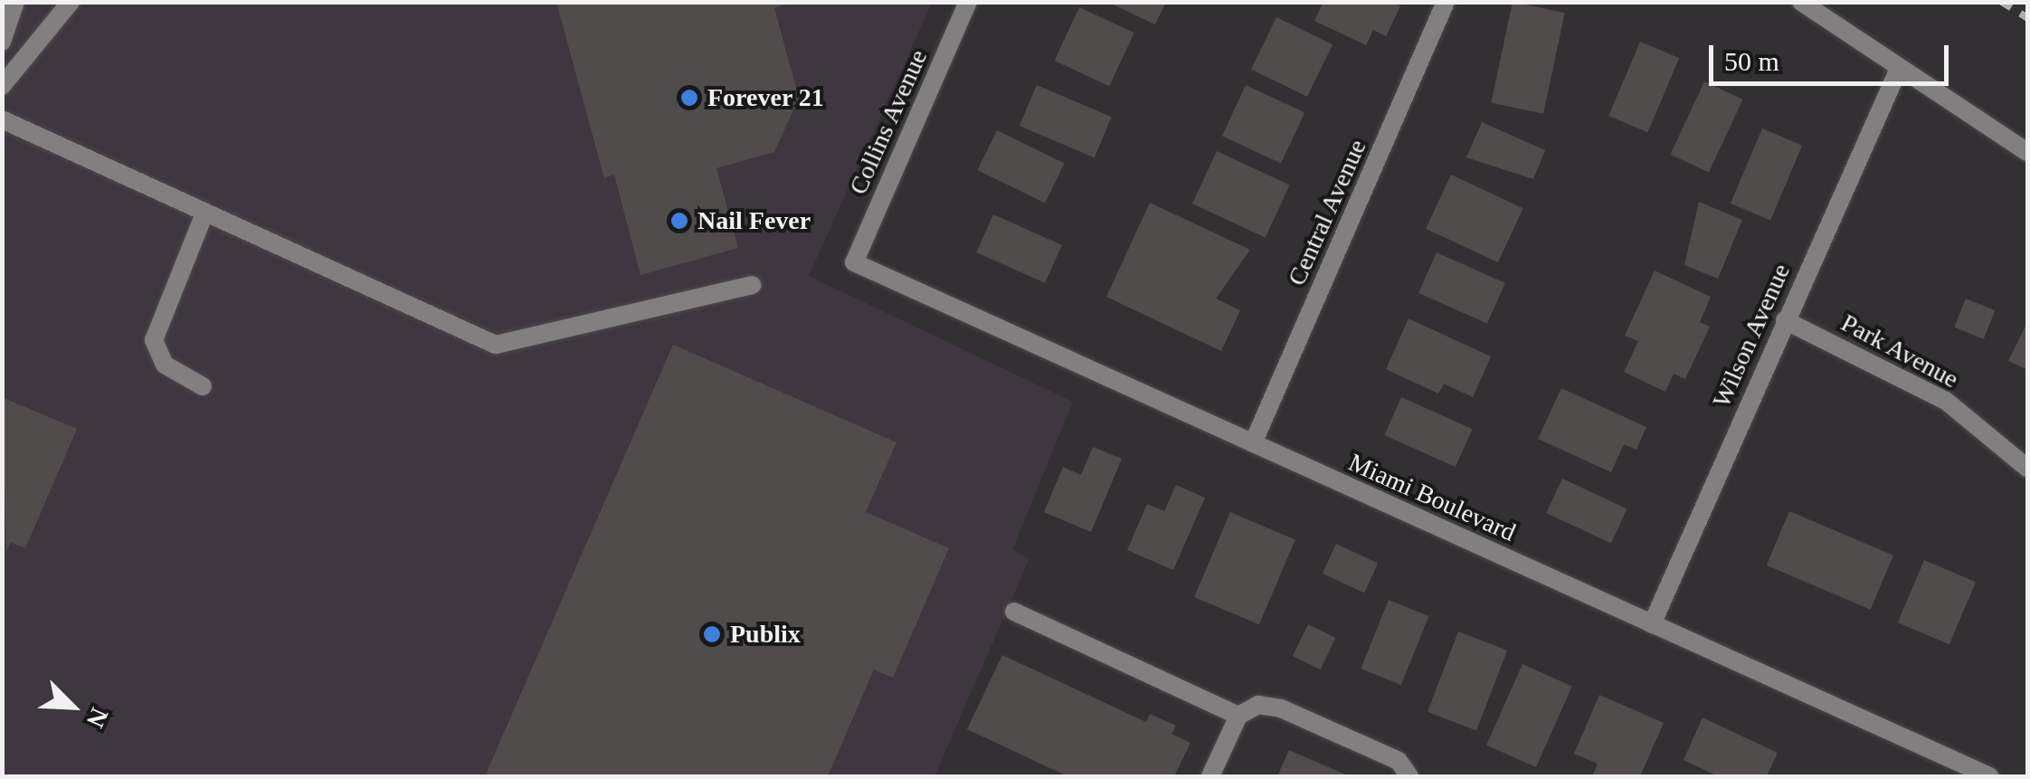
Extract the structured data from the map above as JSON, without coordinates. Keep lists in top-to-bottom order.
{
  "streets": {
    "street": [
      "Collins Avenue",
      "Central Avenue",
      "Wilson Avenue",
      "Park Avenue",
      "Miami Boulevard"
    ]
  },
  "crossings": [
    ["Collins Avenue", "Miami Boulevard"],
    ["Central Avenue", "Miami Boulevard"],
    ["Wilson Avenue", "Park Avenue"],
    ["Wilson Avenue", "Miami Boulevard"]
  ],
  "places": ["Forever 21", "Nail Fever", "Publix"],
  "scale_bar": "50 m",
  "north": "bottom right"
}
